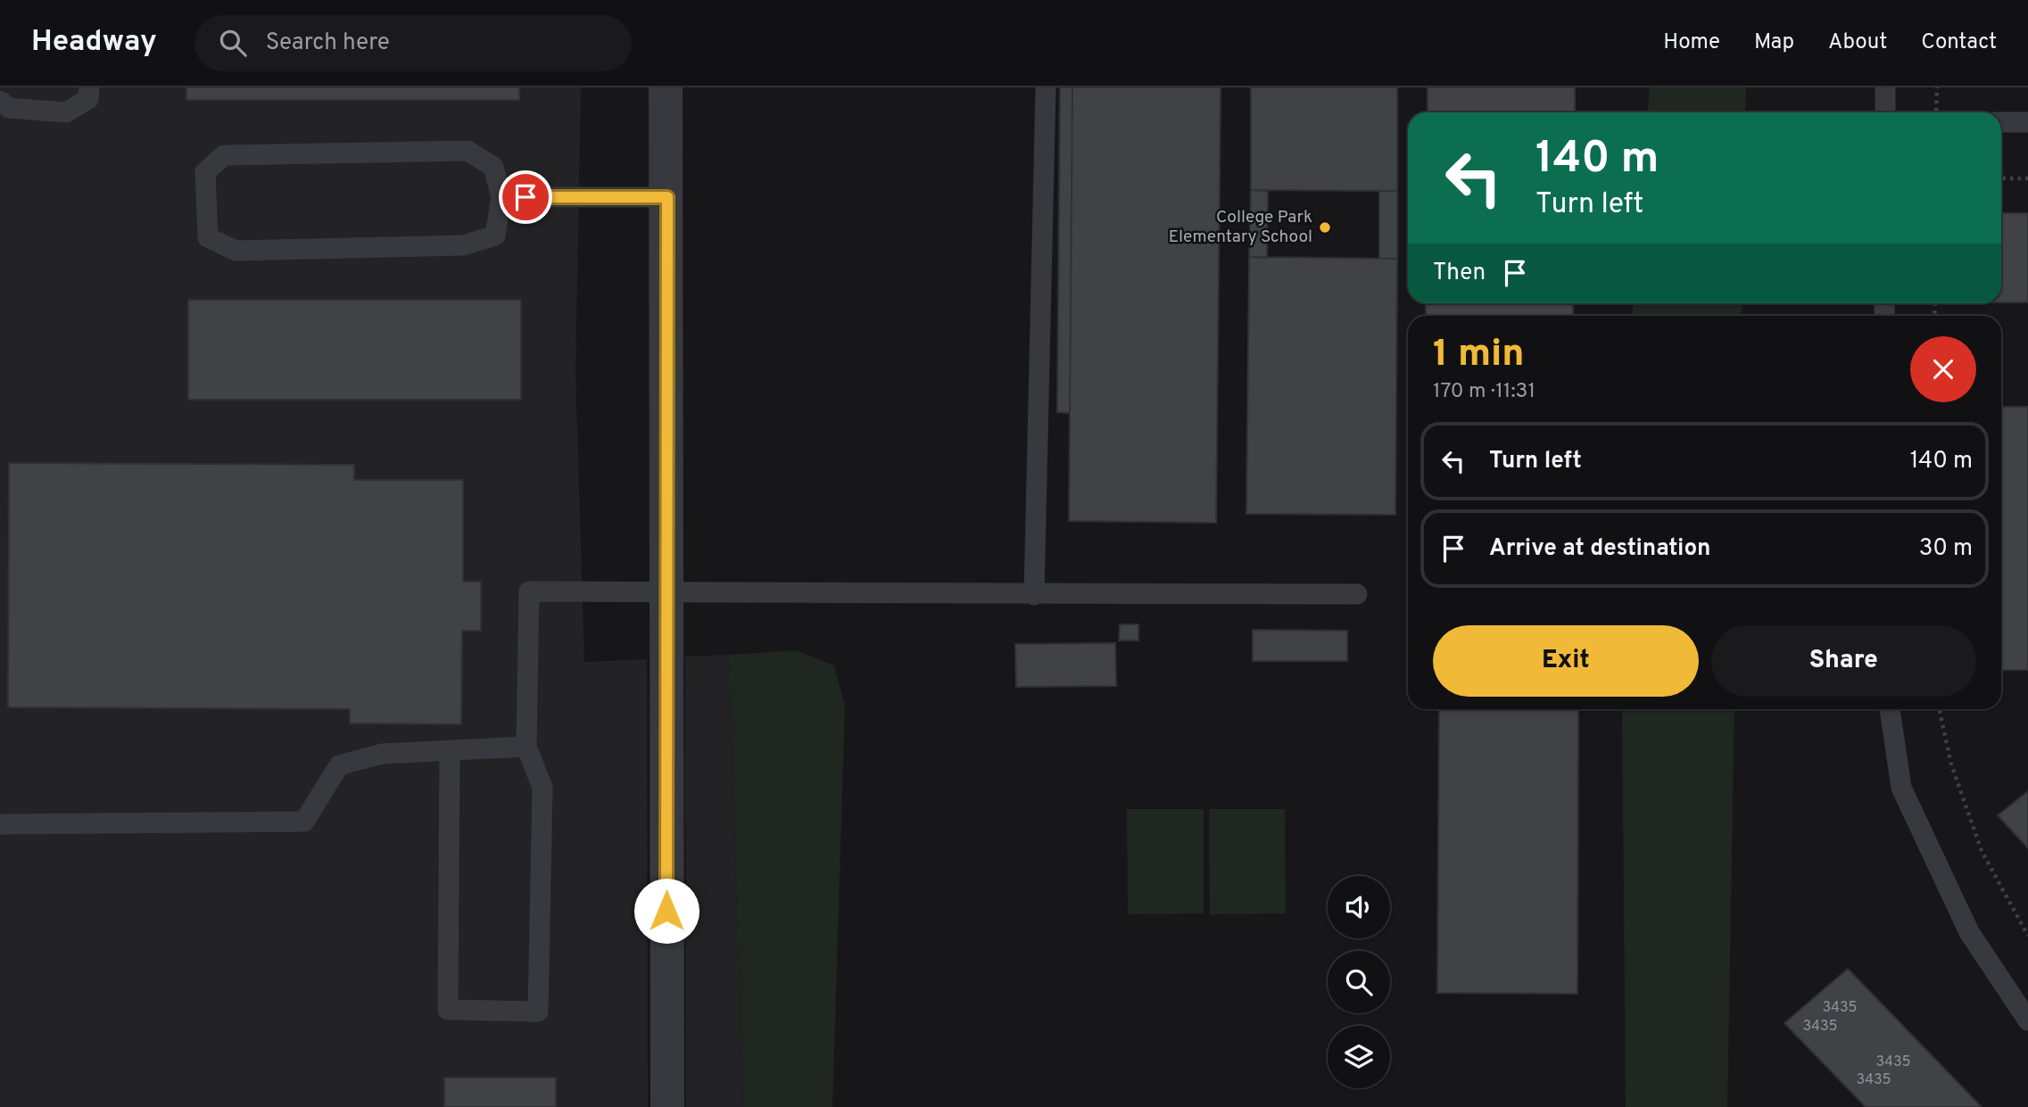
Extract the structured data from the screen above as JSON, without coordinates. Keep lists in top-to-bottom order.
{
  "places": ["College Park Elementary School"],
  "house_numbers": [
    "3435",
    "3435",
    "3435",
    "3435"
  ],
  "page": {
    "header": "Headway",
    "search": "Search here",
    "nav": [
      "Home",
      "Map",
      "About",
      "Contact"
    ],
    "turn": ["140 m", "Turn left"],
    "then": "Then",
    "heading": ["1 min", "170 m · 11:31"],
    "list": [
      {
        "name": "Turn left",
        "value": "140 m"
      },
      {
        "name": "Arrive at destination",
        "value": "30 m"
      }
    ],
    "buttons": ["Exit", "Share"]
  }
}
